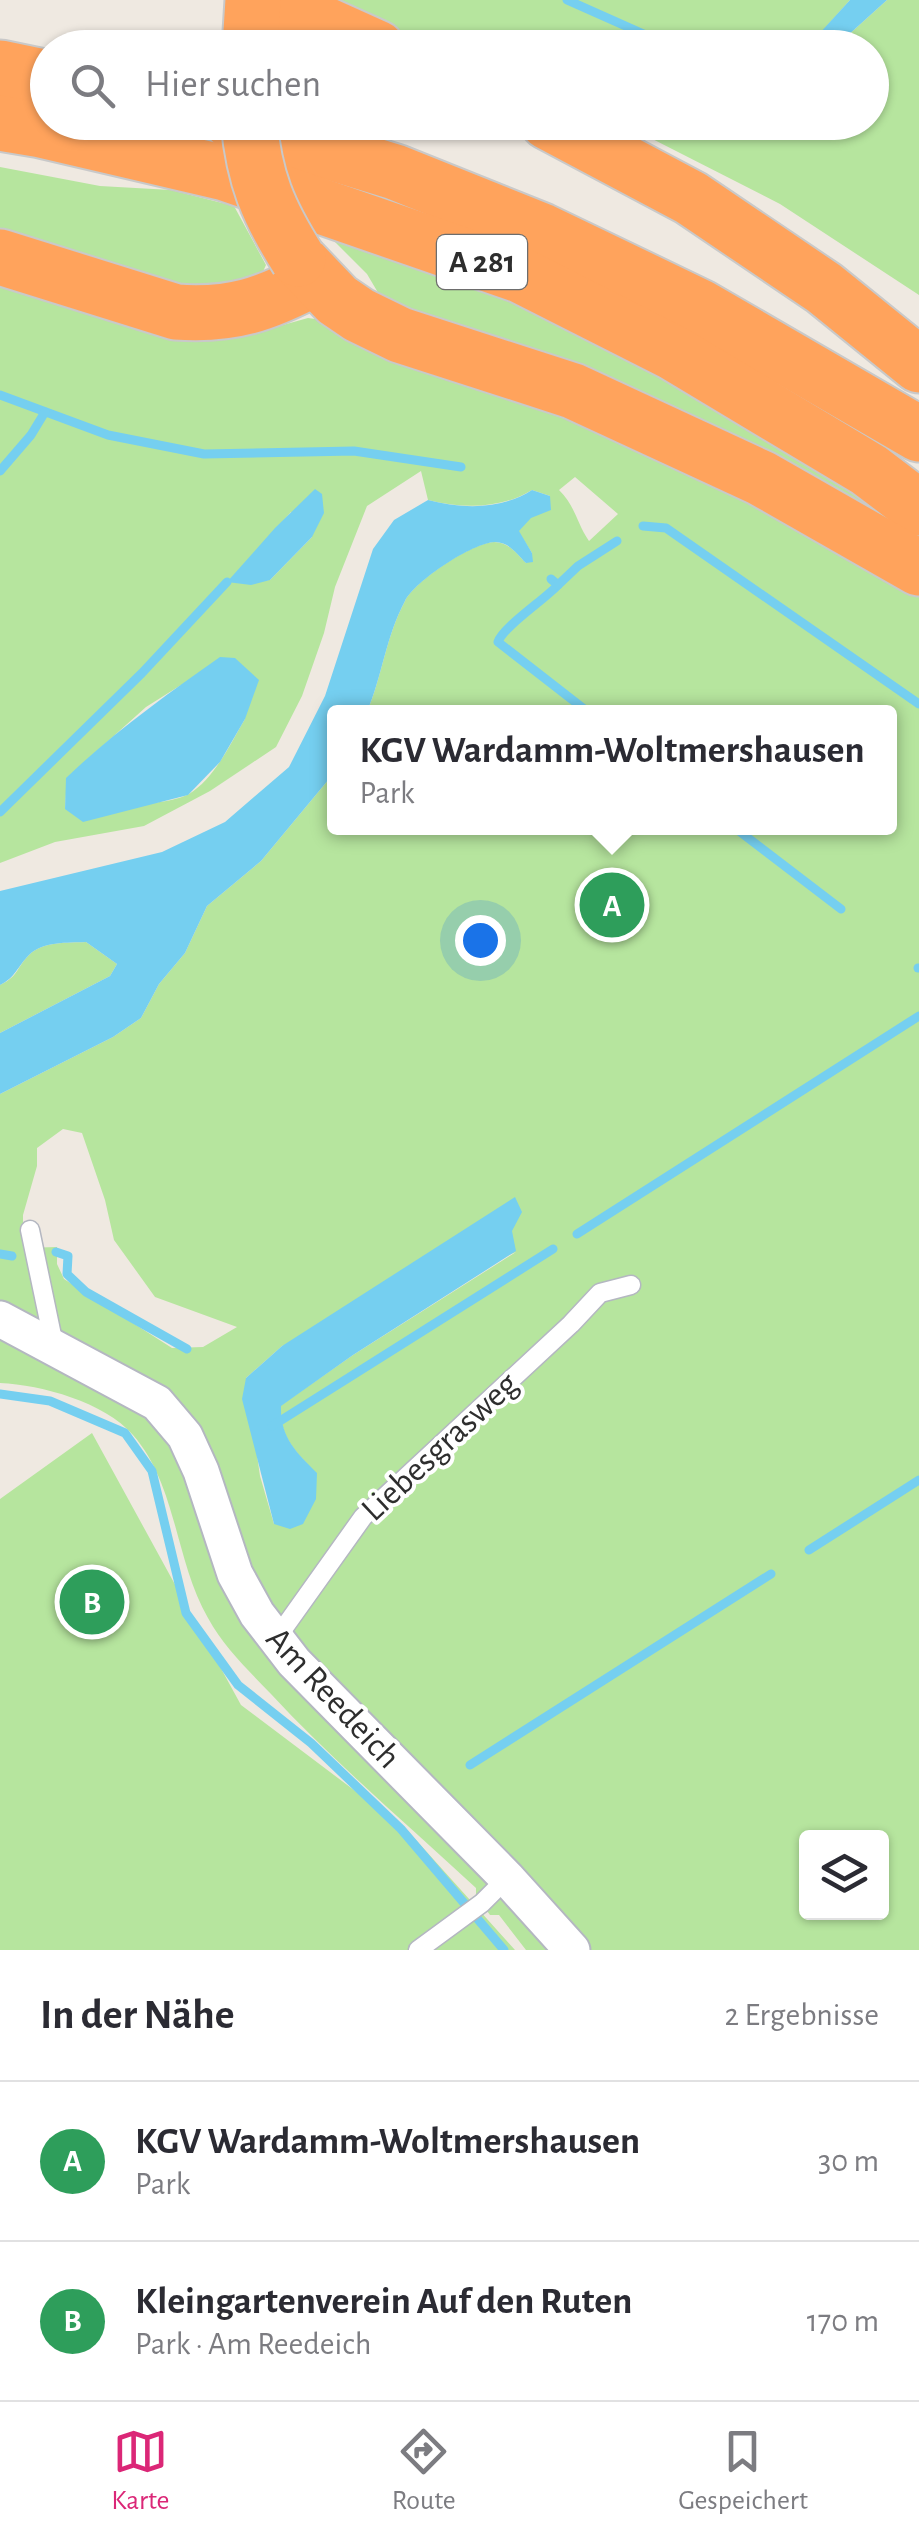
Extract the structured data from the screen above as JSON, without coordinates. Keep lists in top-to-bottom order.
{
  "streets": {
    "highway": ["A 281"],
    "street": ["Am Reedeich"],
    "lane": ["Liebesgrasweg"]
  },
  "crossings": [
    ["Liebesgrasweg", "Am Reedeich"]
  ],
  "page": {
    "search": "Hier suchen",
    "popup": ["KGV Wardamm-Woltmershausen", "Park"],
    "pins": ["A", "B"],
    "heading": ["In der Nähe", "2 Ergebnisse"],
    "list": [
      {
        "mark": "A",
        "name": "KGV Wardamm-Woltmershausen",
        "note": "Park",
        "value": "30 m"
      },
      {
        "mark": "B",
        "name": "Kleingartenverein Auf den Ruten",
        "note": "Park · Am Reedeich",
        "value": "170 m"
      }
    ],
    "nav": ["Karte", "Route", "Gespeichert"]
  }
}
